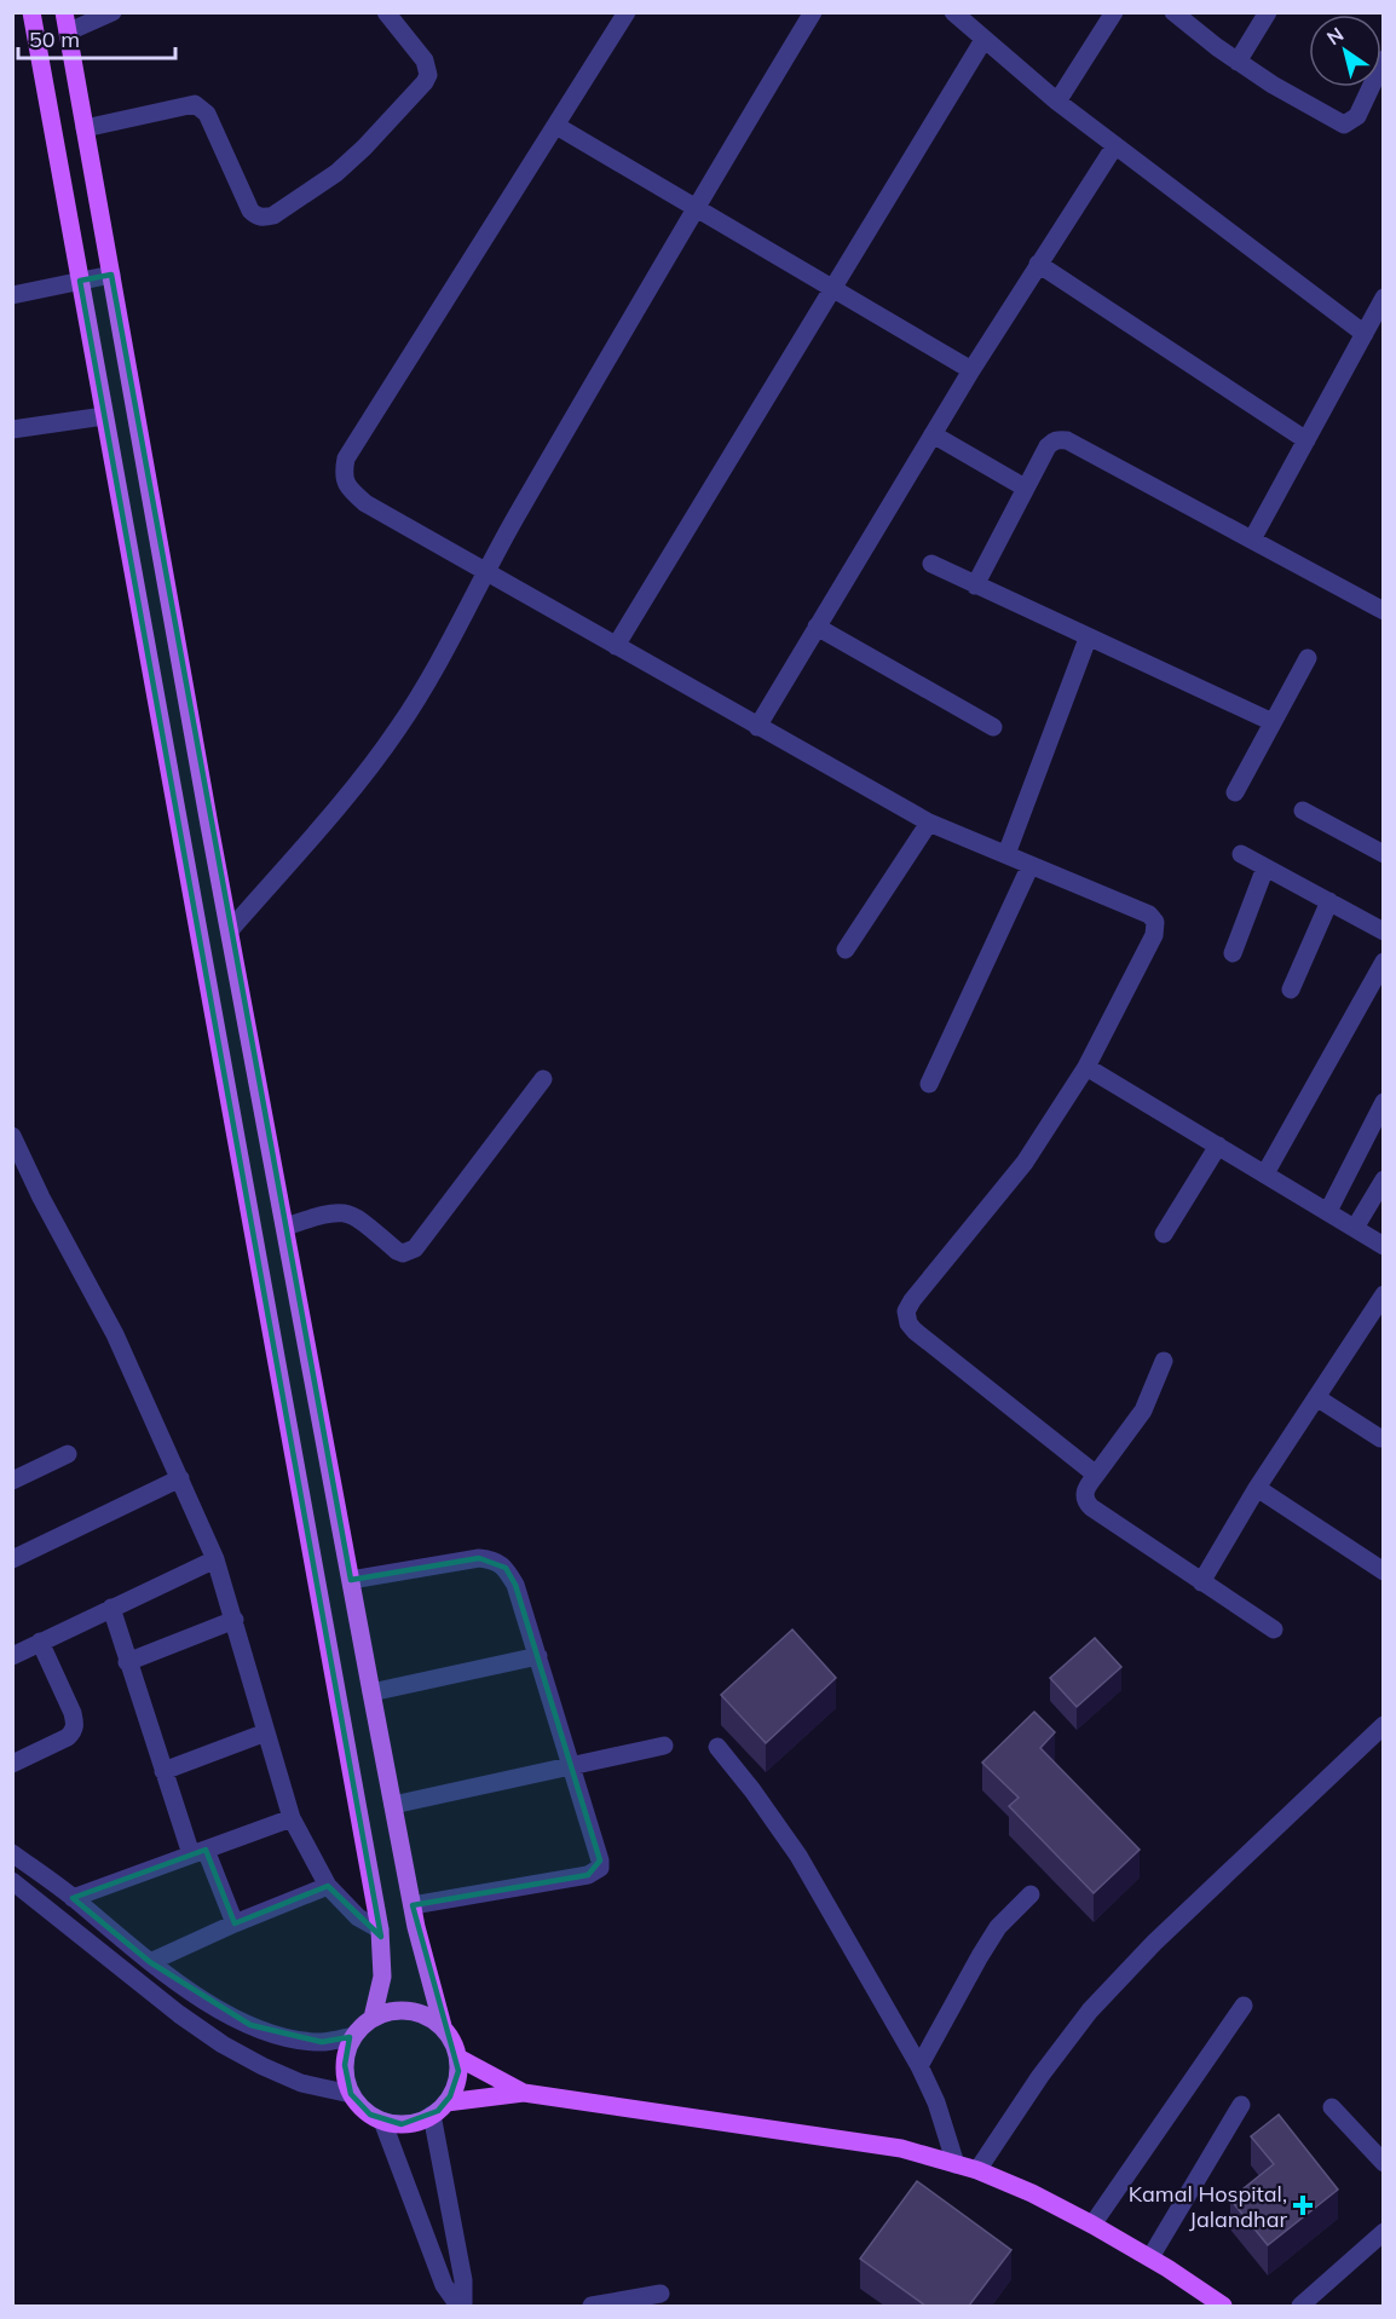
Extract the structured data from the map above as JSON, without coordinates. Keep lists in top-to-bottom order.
{
  "places": {
    "health": ["Kamal Hospital, Jalandhar"]
  },
  "scale_bar": "50 m",
  "north": "top left"
}
